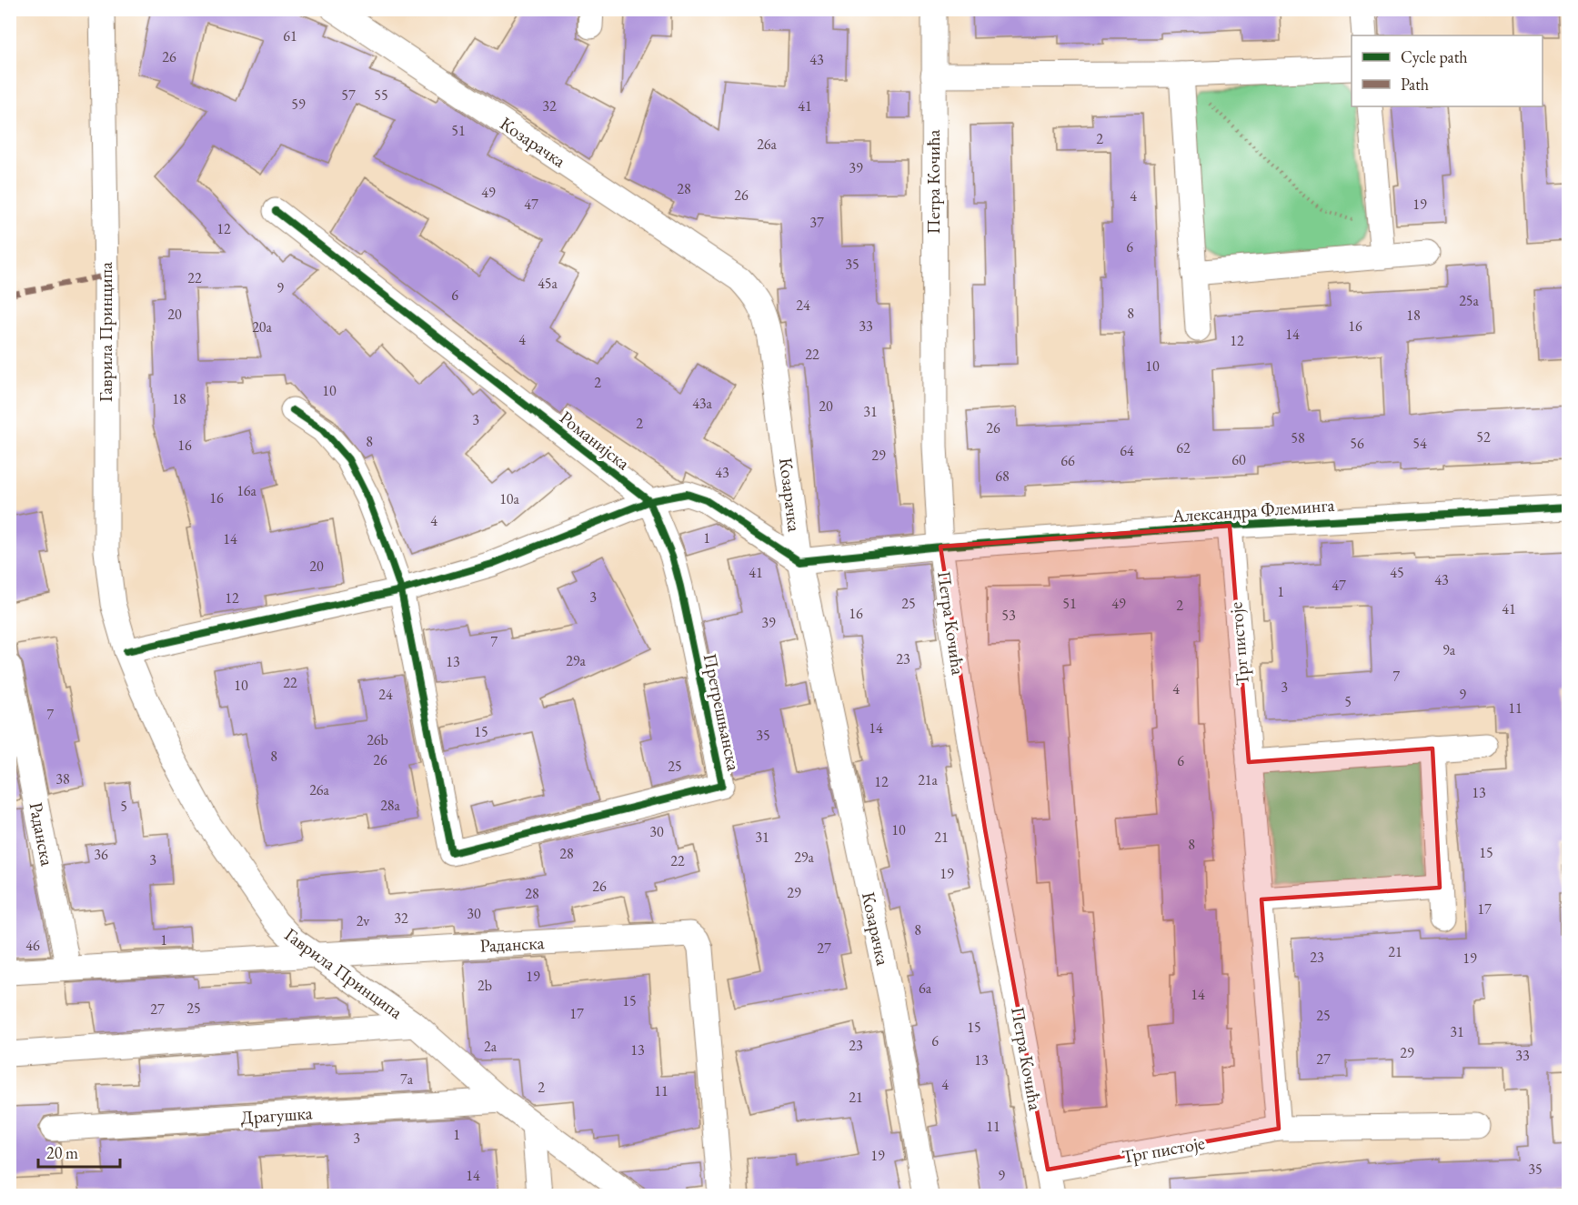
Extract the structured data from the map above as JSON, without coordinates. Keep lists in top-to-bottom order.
{
  "streets": {
    "street": [
      "Козарачка",
      "Петра Кочића",
      "Гаврила Принципа",
      "Романијска",
      "Александра Флеминга",
      "Трг пистоје",
      "Претрешњанска",
      "Раданска",
      "Драгушка"
    ]
  },
  "crossings": [
    ["Петра Кочића", "Александра Флеминга"],
    ["Петра Кочића", "Трг пистоје"],
    ["Гаврила Принципа", "Раданска"],
    ["Гаврила Принципа", "Драгушка"],
    ["Романијска", "Претрешњанска"],
    ["Александра Флеминга", "Трг пистоје"]
  ],
  "house_numbers": [
    "61",
    "26",
    "43",
    "57",
    "55",
    "59",
    "32",
    "41",
    "51",
    "2",
    "26a",
    "39",
    "28",
    "49",
    "26",
    "4",
    "47",
    "19",
    "37",
    "12",
    "6",
    "35",
    "22",
    "45a",
    "9",
    "6",
    "25a",
    "24",
    "8",
    "20",
    "18",
    "33",
    "16",
    "20a",
    "14",
    "4",
    "12",
    "22",
    "10",
    "2",
    "10",
    "18",
    "43a",
    "20",
    "31",
    "3",
    "2",
    "26",
    "52",
    "58",
    "8",
    "56",
    "54",
    "16",
    "62",
    "64",
    "29",
    "60",
    "66",
    "43",
    "68",
    "16a",
    "16",
    "10a",
    "4",
    "1",
    "14",
    "20",
    "41",
    "45",
    "43",
    "47",
    "1",
    "3",
    "12",
    "25",
    "51",
    "49",
    "2",
    "41",
    "16",
    "53",
    "39",
    "7",
    "9a",
    "23",
    "29a",
    "13",
    "7",
    "22",
    "10",
    "3",
    "4",
    "24",
    "9",
    "5",
    "11",
    "7",
    "14",
    "15",
    "35",
    "26b",
    "8",
    "26",
    "6",
    "25",
    "38",
    "21a",
    "12",
    "26a",
    "13",
    "28a",
    "5",
    "10",
    "30",
    "31",
    "21",
    "8",
    "15",
    "28",
    "36",
    "29a",
    "3",
    "22",
    "19",
    "26",
    "29",
    "28",
    "17",
    "30",
    "32",
    "2v",
    "8",
    "1",
    "46",
    "27",
    "21",
    "23",
    "19",
    "19",
    "2b",
    "6a",
    "14",
    "15",
    "25",
    "27",
    "17",
    "25",
    "15",
    "31",
    "6",
    "23",
    "2a",
    "13",
    "29",
    "33",
    "27",
    "13",
    "7a",
    "4",
    "2",
    "11",
    "21",
    "11",
    "1",
    "3",
    "19",
    "35",
    "14",
    "9"
  ],
  "legend": ["Cycle path", "Path"],
  "scale_bar": "20 m"
}
